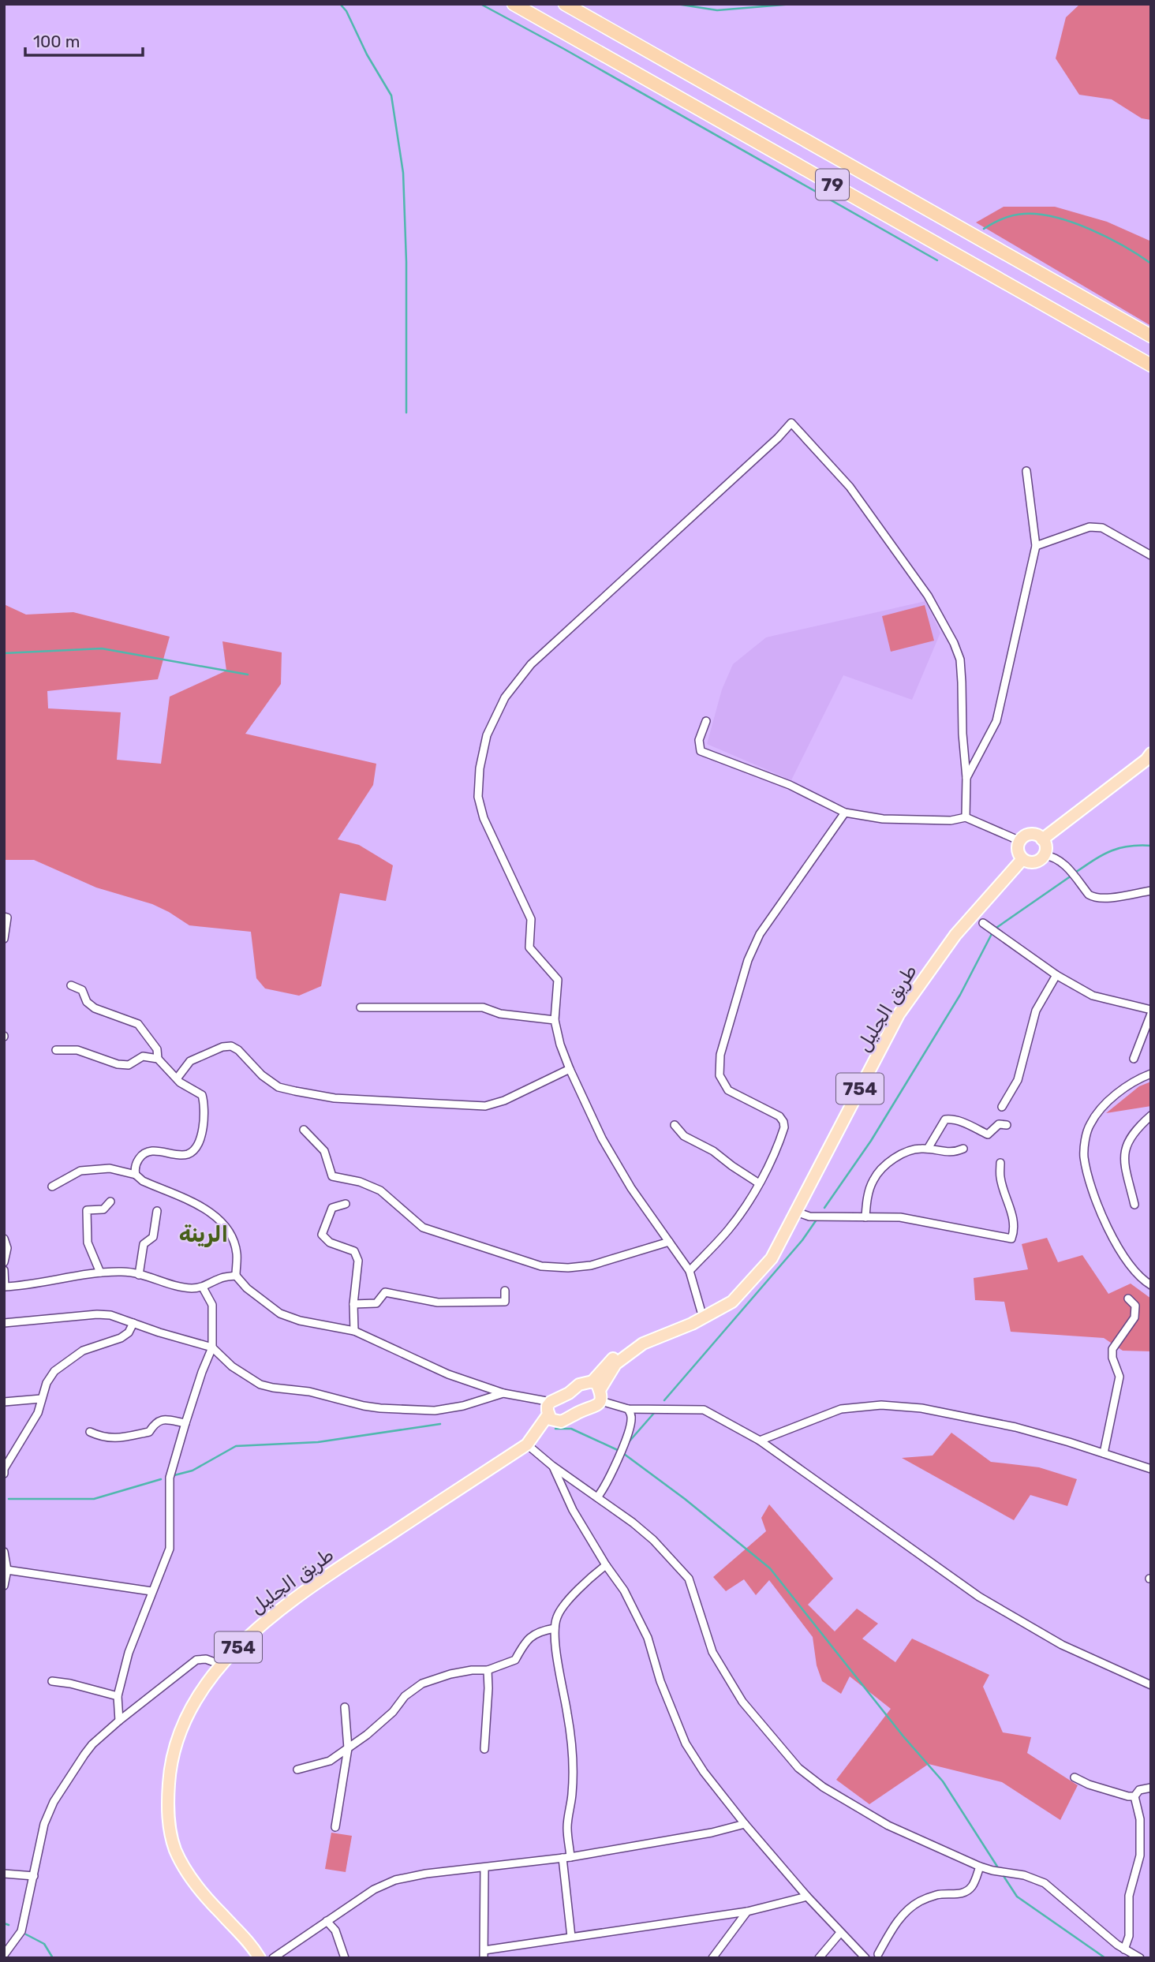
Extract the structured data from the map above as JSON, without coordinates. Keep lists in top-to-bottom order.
{
  "streets": {
    "highway": ["79"],
    "main road": ["طريق الجليل", "754"]
  },
  "districts": ["الرينة"],
  "scale_bar": "100 m"
}
